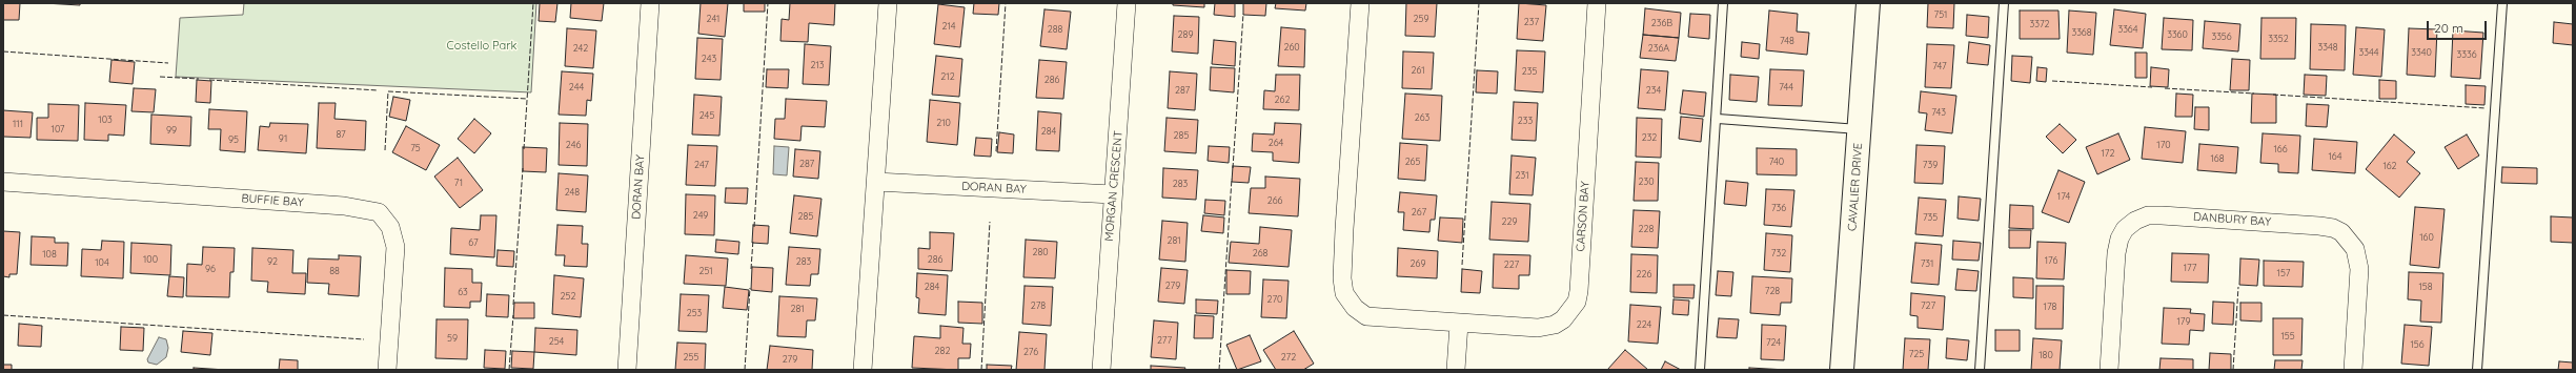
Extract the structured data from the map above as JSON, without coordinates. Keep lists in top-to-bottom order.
{
  "streets": {
    "street": [
      "MORGAN CRESCENT",
      "DORAN BAY",
      "CAVALIER DRIVE",
      "BUFFIE BAY",
      "CARSON BAY",
      "DANBURY BAY"
    ]
  },
  "crossings": [
    ["MORGAN CRESCENT", "DORAN BAY"]
  ],
  "parks": ["Costello Park"],
  "house_numbers": [
    "751",
    "241",
    "259",
    "237",
    "236B",
    "3372",
    "214",
    "288",
    "3364",
    "3368",
    "289",
    "3360",
    "3356",
    "3352",
    "748",
    "260",
    "3348",
    "242",
    "236A",
    "3344",
    "3340",
    "3336",
    "243",
    "213",
    "747",
    "261",
    "235",
    "212",
    "286",
    "244",
    "744",
    "287",
    "234",
    "262",
    "743",
    "245",
    "263",
    "103",
    "233",
    "210",
    "111",
    "107",
    "99",
    "284",
    "87",
    "285",
    "232",
    "91",
    "95",
    "264",
    "246",
    "170",
    "75",
    "166",
    "172",
    "164",
    "168",
    "265",
    "740",
    "287",
    "247",
    "739",
    "162",
    "231",
    "230",
    "71",
    "283",
    "248",
    "174",
    "266",
    "736",
    "267",
    "249",
    "285",
    "735",
    "229",
    "228",
    "160",
    "281",
    "67",
    "280",
    "268",
    "732",
    "108",
    "100",
    "286",
    "176",
    "92",
    "283",
    "104",
    "269",
    "731",
    "227",
    "177",
    "96",
    "88",
    "251",
    "157",
    "226",
    "279",
    "284",
    "158",
    "728",
    "63",
    "252",
    "270",
    "278",
    "727",
    "178",
    "281",
    "253",
    "179",
    "224",
    "155",
    "59",
    "277",
    "254",
    "724",
    "156",
    "282",
    "276",
    "725",
    "180",
    "255",
    "272",
    "279"
  ],
  "scale_bar": "20 m"
}
